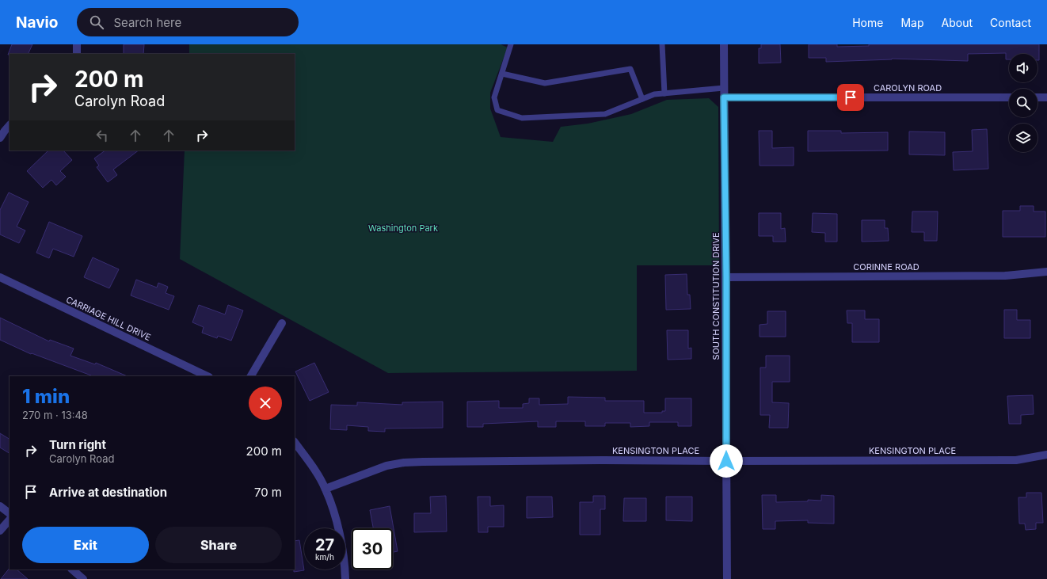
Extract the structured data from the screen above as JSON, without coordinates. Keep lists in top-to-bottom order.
{
  "streets": {
    "street": [
      "CAROLYN ROAD",
      "CORINNE ROAD",
      "SOUTH CONSTITUTION DRIVE",
      "CARRIAGE HILL DRIVE",
      "KENSINGTON PLACE"
    ]
  },
  "crossings": [
    ["CAROLYN ROAD", "SOUTH CONSTITUTION DRIVE"],
    ["CORINNE ROAD", "SOUTH CONSTITUTION DRIVE"],
    ["SOUTH CONSTITUTION DRIVE", "KENSINGTON PLACE"]
  ],
  "parks": ["Washington Park"],
  "page": {
    "header": "Navio",
    "search": "Search here",
    "nav": [
      "Home",
      "Map",
      "About",
      "Contact"
    ],
    "turn": ["200 m", "Carolyn Road"],
    "heading": ["1 min", "270 m · 13:48"],
    "list": [
      {
        "name": "Turn right",
        "note": "Carolyn Road",
        "value": "200 m"
      },
      {
        "name": "Arrive at destination",
        "value": "70 m"
      }
    ],
    "buttons": ["Exit", "Share"],
    "speed": "27 km/h",
    "limit": "30"
  }
}
